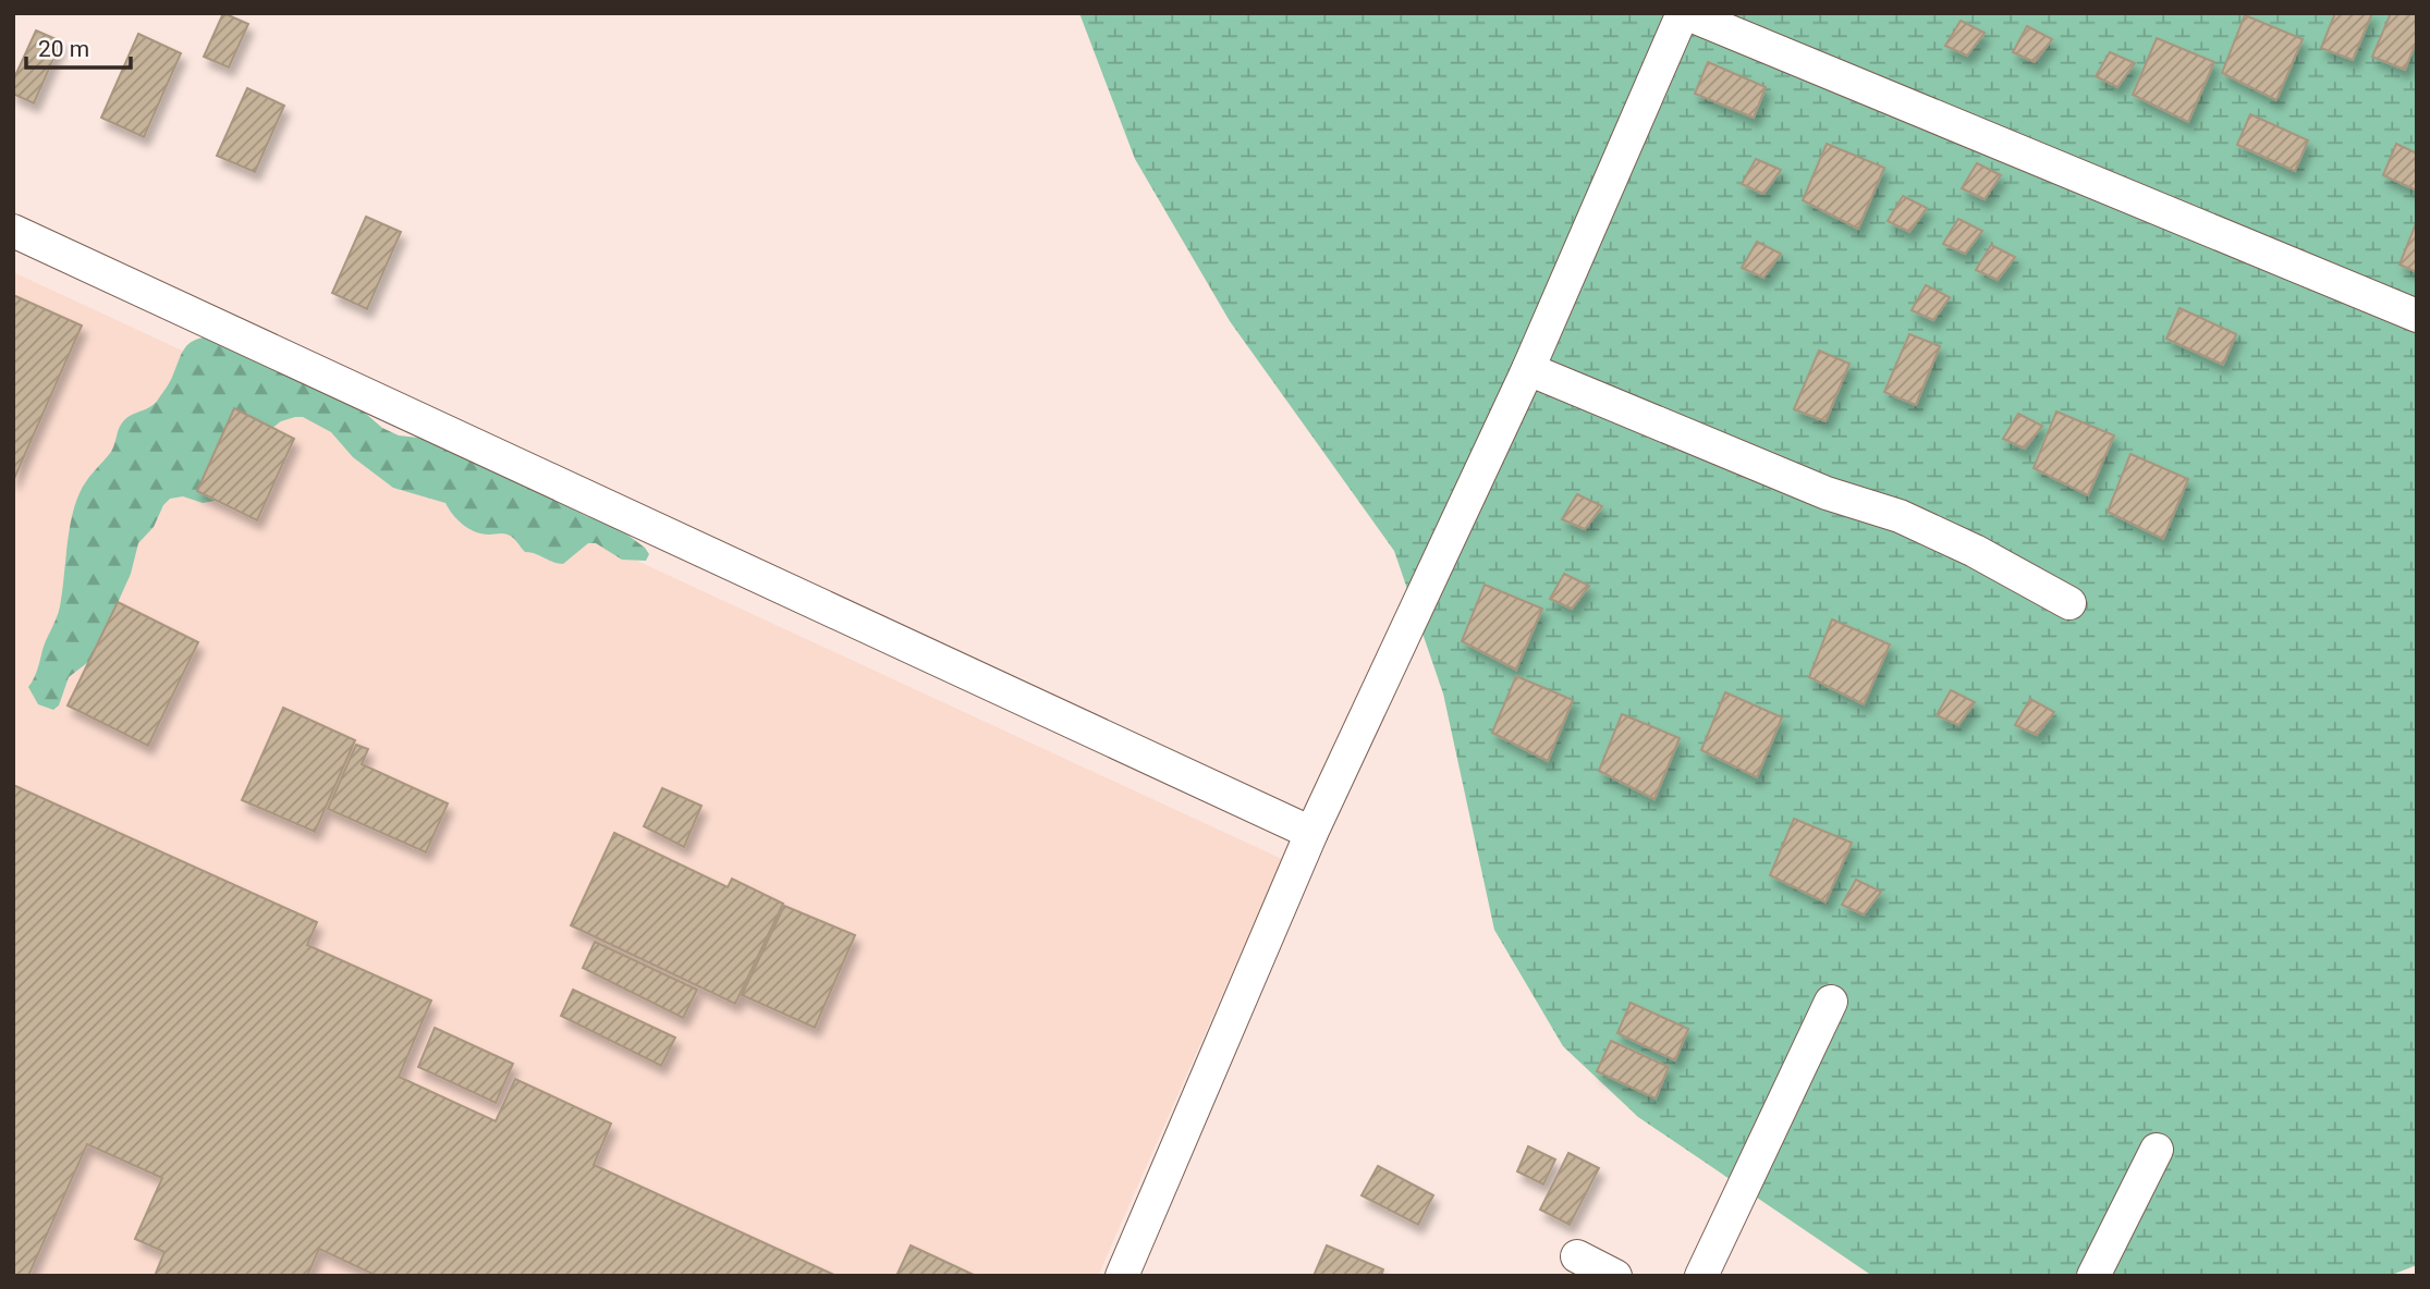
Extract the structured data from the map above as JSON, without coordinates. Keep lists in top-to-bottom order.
{
  "scale_bar": "20 m"
}
